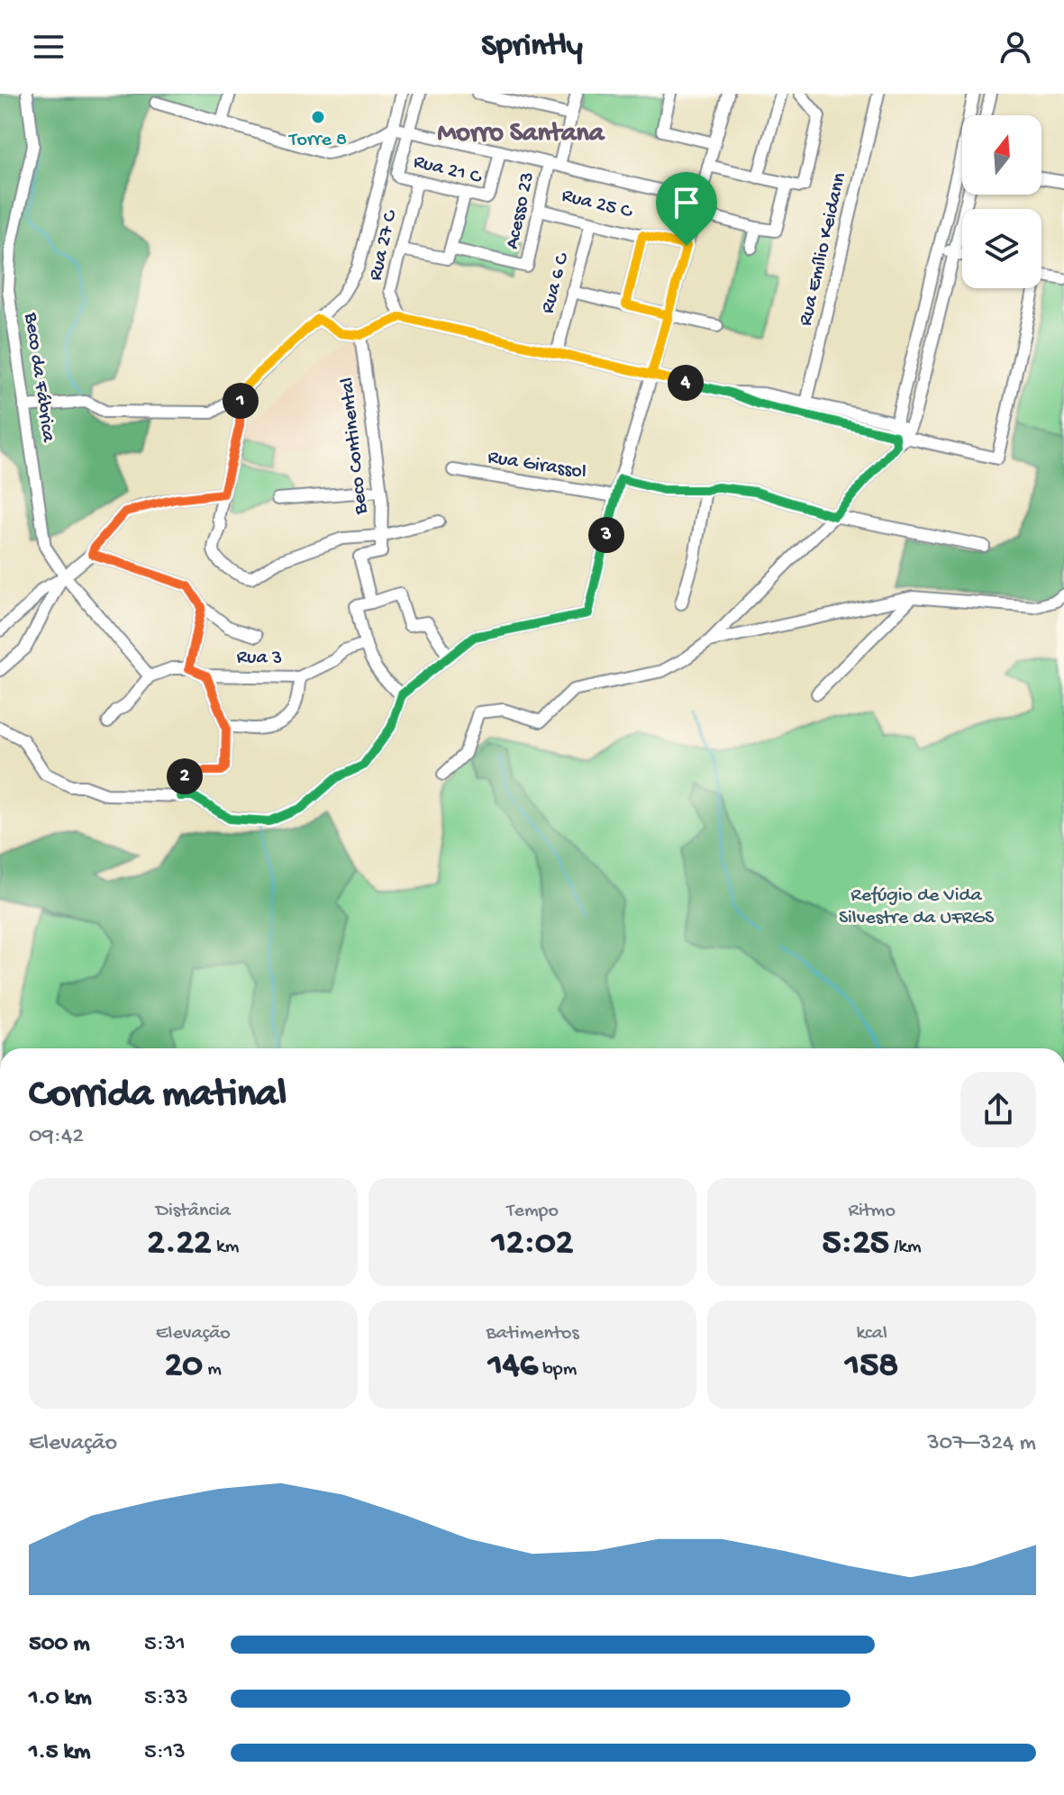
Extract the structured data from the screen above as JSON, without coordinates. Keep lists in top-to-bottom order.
{
  "streets": {
    "street": [
      "Rua 21 C",
      "Rua 25 C",
      "Acesso 23",
      "Rua 27 C",
      "Rua Emílio Keidann",
      "Rua 6 C",
      "Beco da Fábrica",
      "Beco Continental",
      "Rua Girassol",
      "Rua 3"
    ]
  },
  "crossings": [
    ["Rua 21 C", "Rua 27 C"],
    ["Rua 25 C", "Acesso 23"],
    ["Rua 25 C", "Rua 6 C"]
  ],
  "districts": ["Morro Santana"],
  "parks": ["Refúgio de Vida Silvestre da UFRGS"],
  "places": ["Torre 8"],
  "north": "top",
  "page": {
    "header": "Sprintly",
    "pins": [
      "4",
      "1",
      "3",
      "2"
    ],
    "heading": ["Corrida matinal", "09:42"],
    "stats": [
      ["Distância", "2.22 km"],
      ["Tempo", "12:02"],
      ["Ritmo", "5:25 /km"],
      ["Elevação", "20 m"],
      ["Batimentos", "146 bpm"],
      ["kcal", "158"]
    ],
    "chart": ["Elevação", "307–324 m"],
    "list": [
      {
        "name": "500 m",
        "note": "5:31"
      },
      {
        "name": "1.0 km",
        "note": "5:33"
      },
      {
        "name": "1.5 km",
        "note": "5:13"
      }
    ]
  }
}
